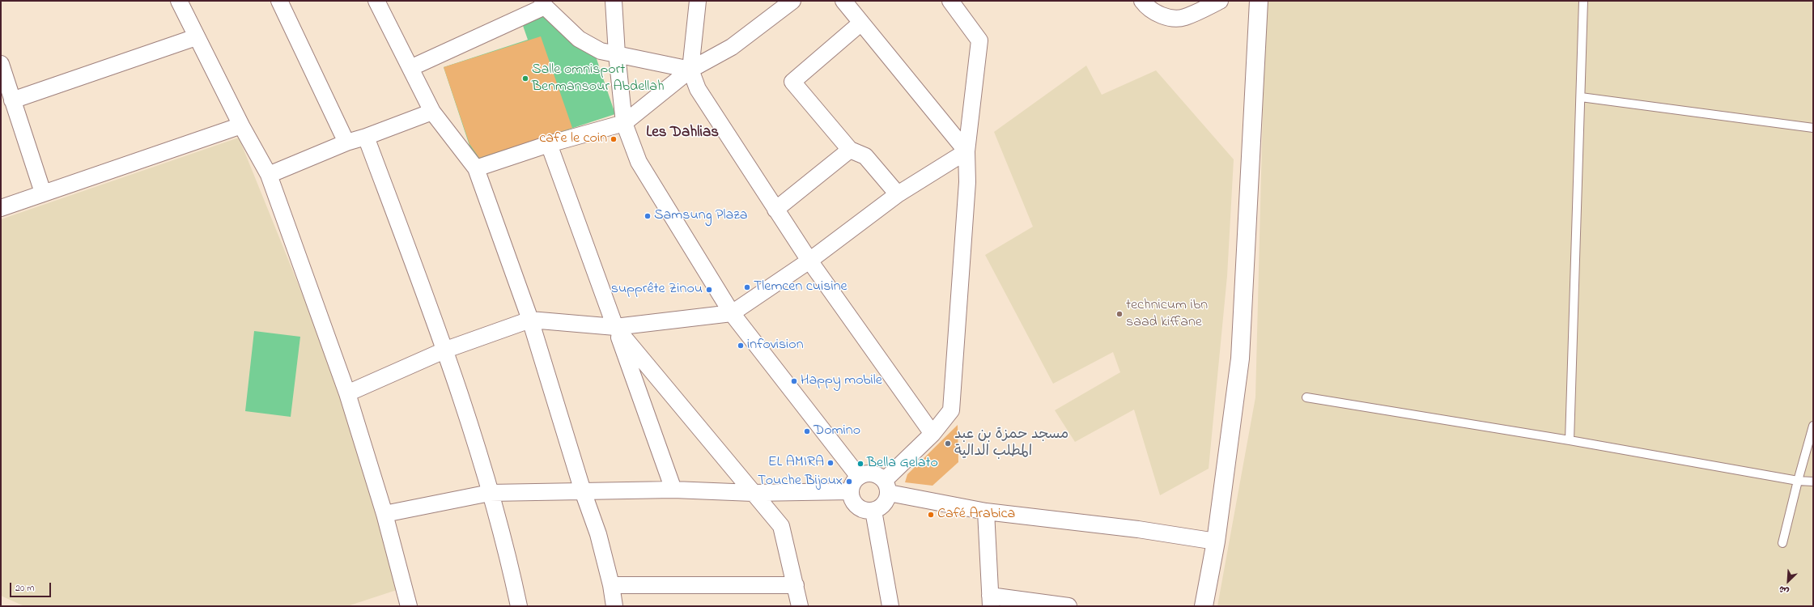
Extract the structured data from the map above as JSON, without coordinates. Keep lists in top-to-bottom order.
{
  "districts": ["Les Dahlias"],
  "places": [
    "Salle omnisport Benmansour Abdellah",
    "cafe le coin",
    "Samsung Plaza",
    "Tlemcen cuisine",
    "supprête Zinou",
    "technicum ibn saad kiffane",
    "infovision",
    "Happy mobile",
    "Domino",
    "مسجد حمزة بن عبد المطلب الدالية",
    "EL AMIRA",
    "Bella Gelato",
    "Touche Bijoux",
    "Café Arabica"
  ],
  "scale_bar": "20 m",
  "north": "bottom left"
}
